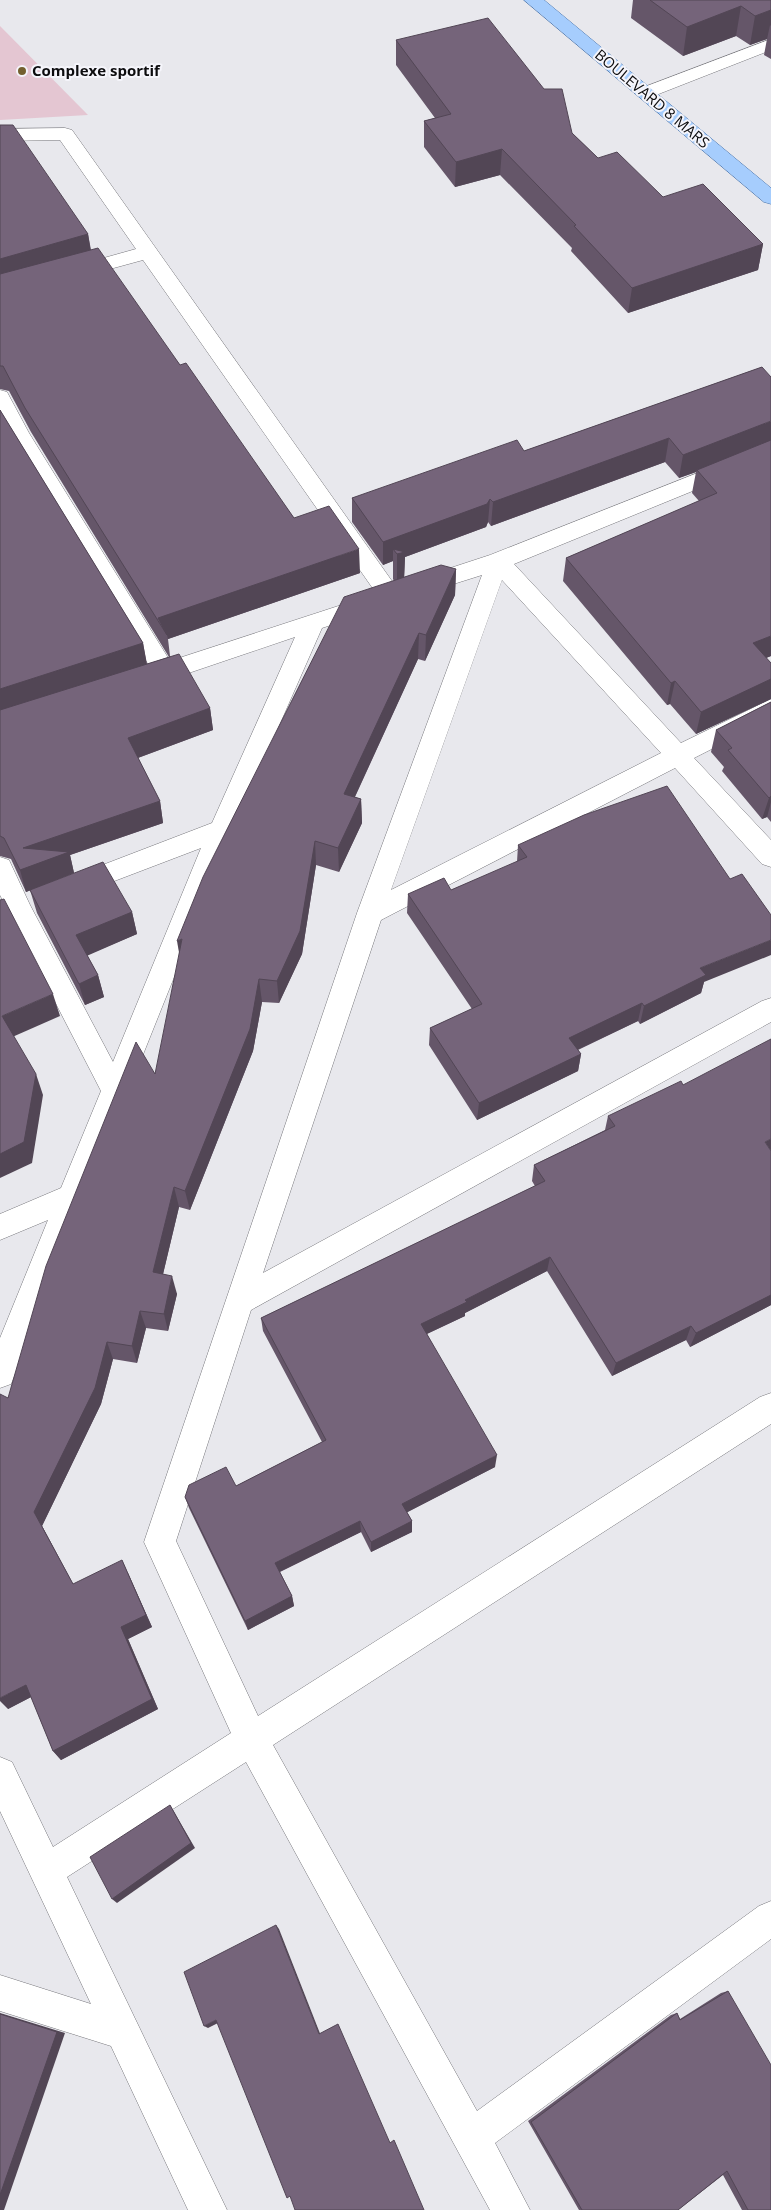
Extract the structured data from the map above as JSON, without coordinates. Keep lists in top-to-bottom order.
{
  "streets": {
    "main road": ["BOULEVARD 8 MARS"]
  },
  "places": ["Complexe sportif"]
}
